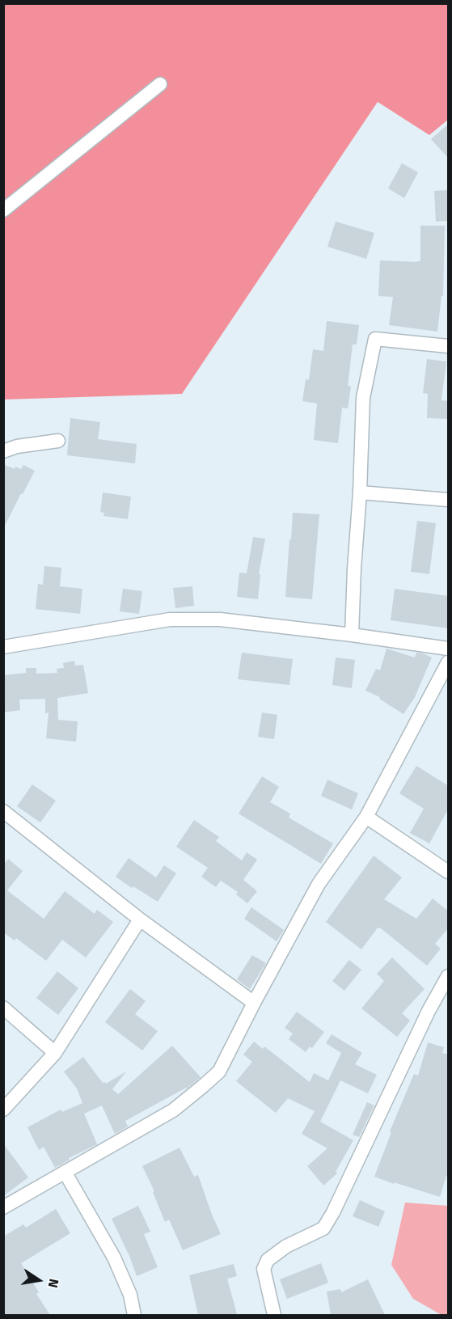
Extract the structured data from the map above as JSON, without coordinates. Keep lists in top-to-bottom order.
{
  "north": "right"
}
